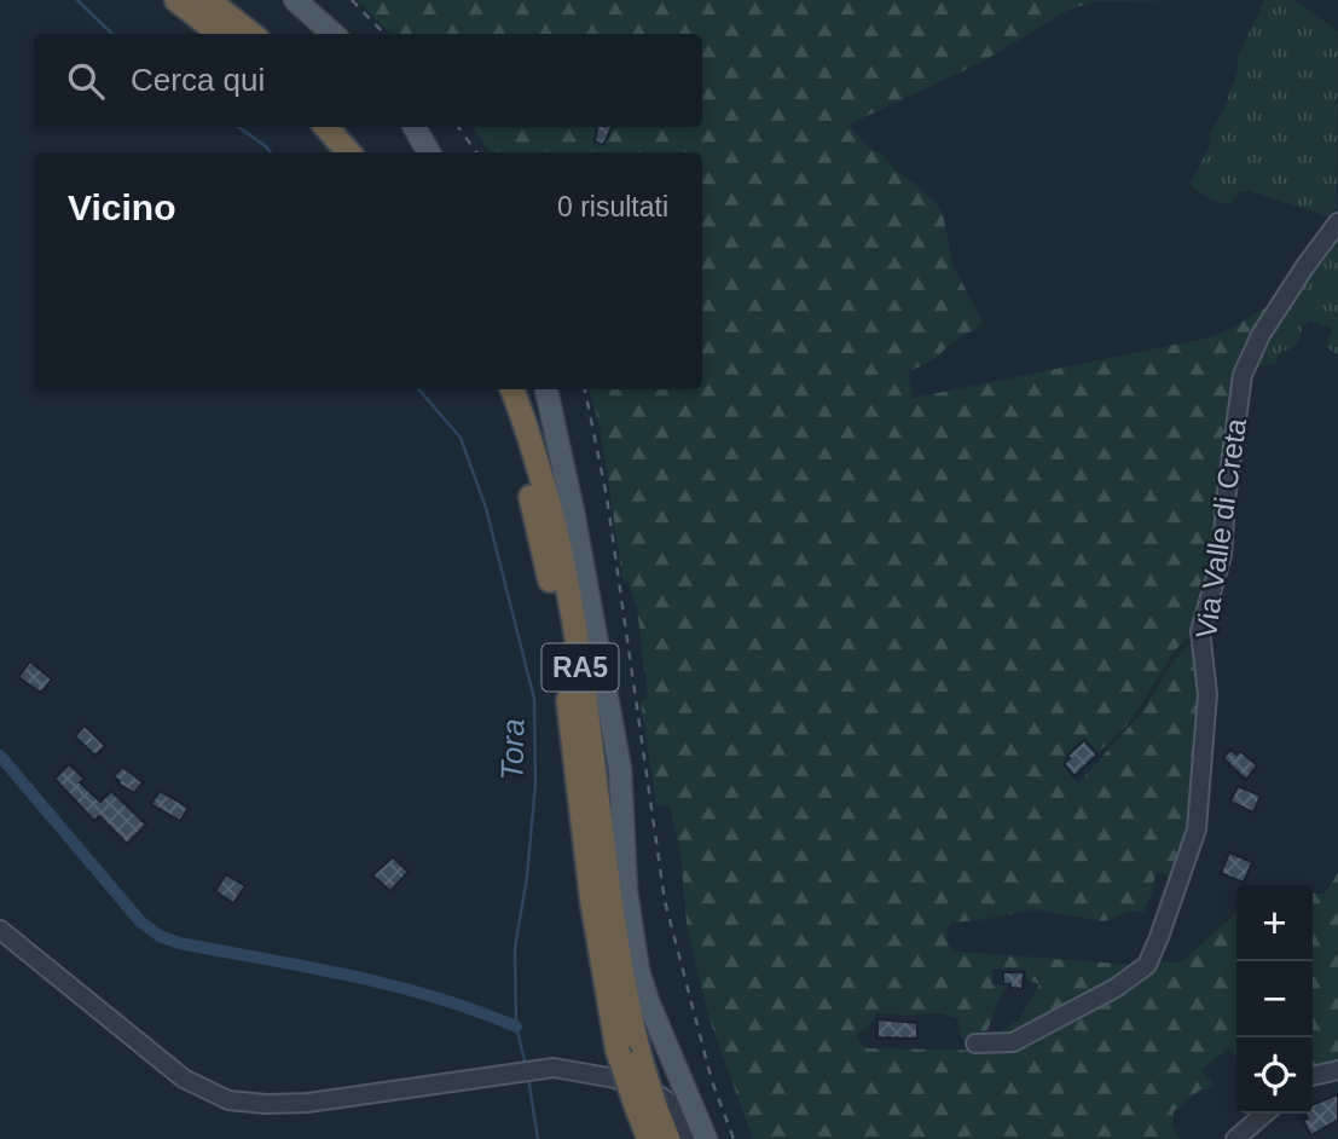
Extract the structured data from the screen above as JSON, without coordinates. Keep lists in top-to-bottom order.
{
  "streets": {
    "highway": ["RA5"],
    "street": ["Via Valle di Creta"]
  },
  "water": ["Tora"],
  "page": {
    "search": "Cerca qui",
    "heading": ["Vicino", "0 risultati"],
    "map_buttons": ["+", "−"]
  }
}
